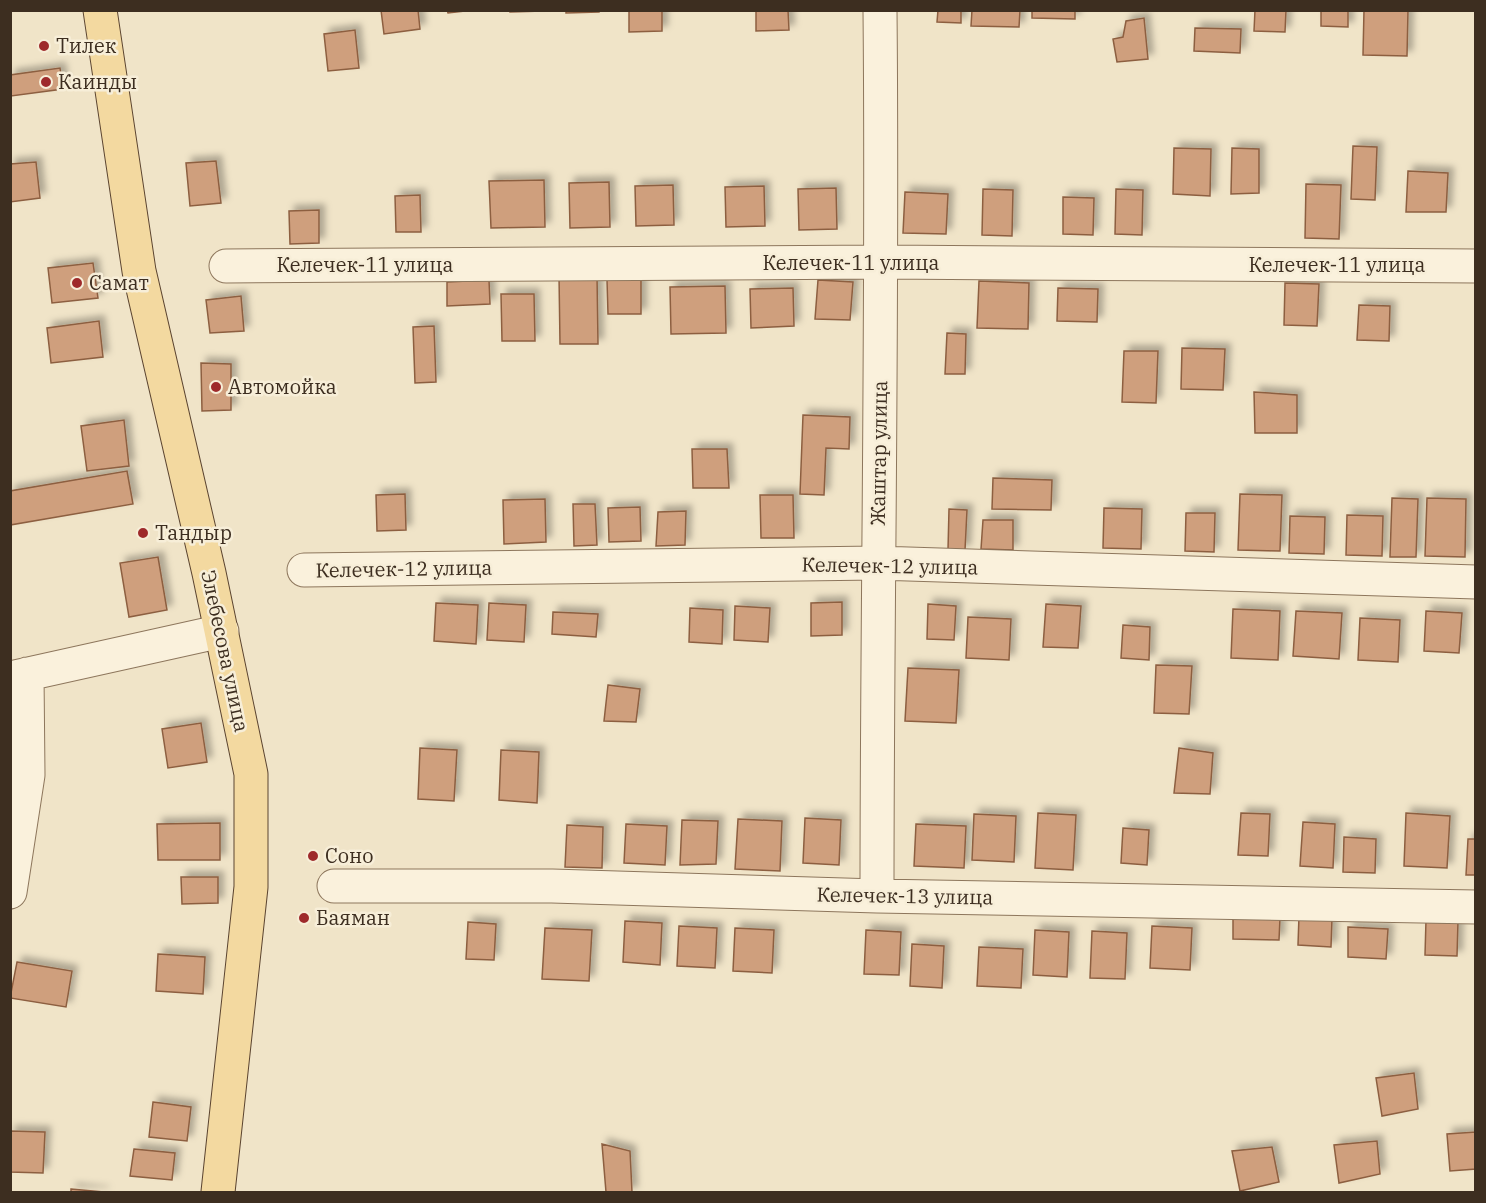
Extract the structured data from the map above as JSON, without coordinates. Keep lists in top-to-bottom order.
{
  "streets": {
    "main road": ["Элебесова улица"],
    "street": [
      "Келечек-11 улица",
      "Жаштар улица",
      "Келечек-12 улица",
      "Келечек-13 улица"
    ]
  },
  "crossings": [
    ["Келечек-11 улица", "Жаштар улица"],
    ["Жаштар улица", "Келечек-12 улица"],
    ["Жаштар улица", "Келечек-13 улица"]
  ],
  "places": [
    "Тилек",
    "Каинды",
    "Самат",
    "Автомойка",
    "Тандыр",
    "Соно",
    "Баяман"
  ]
}
